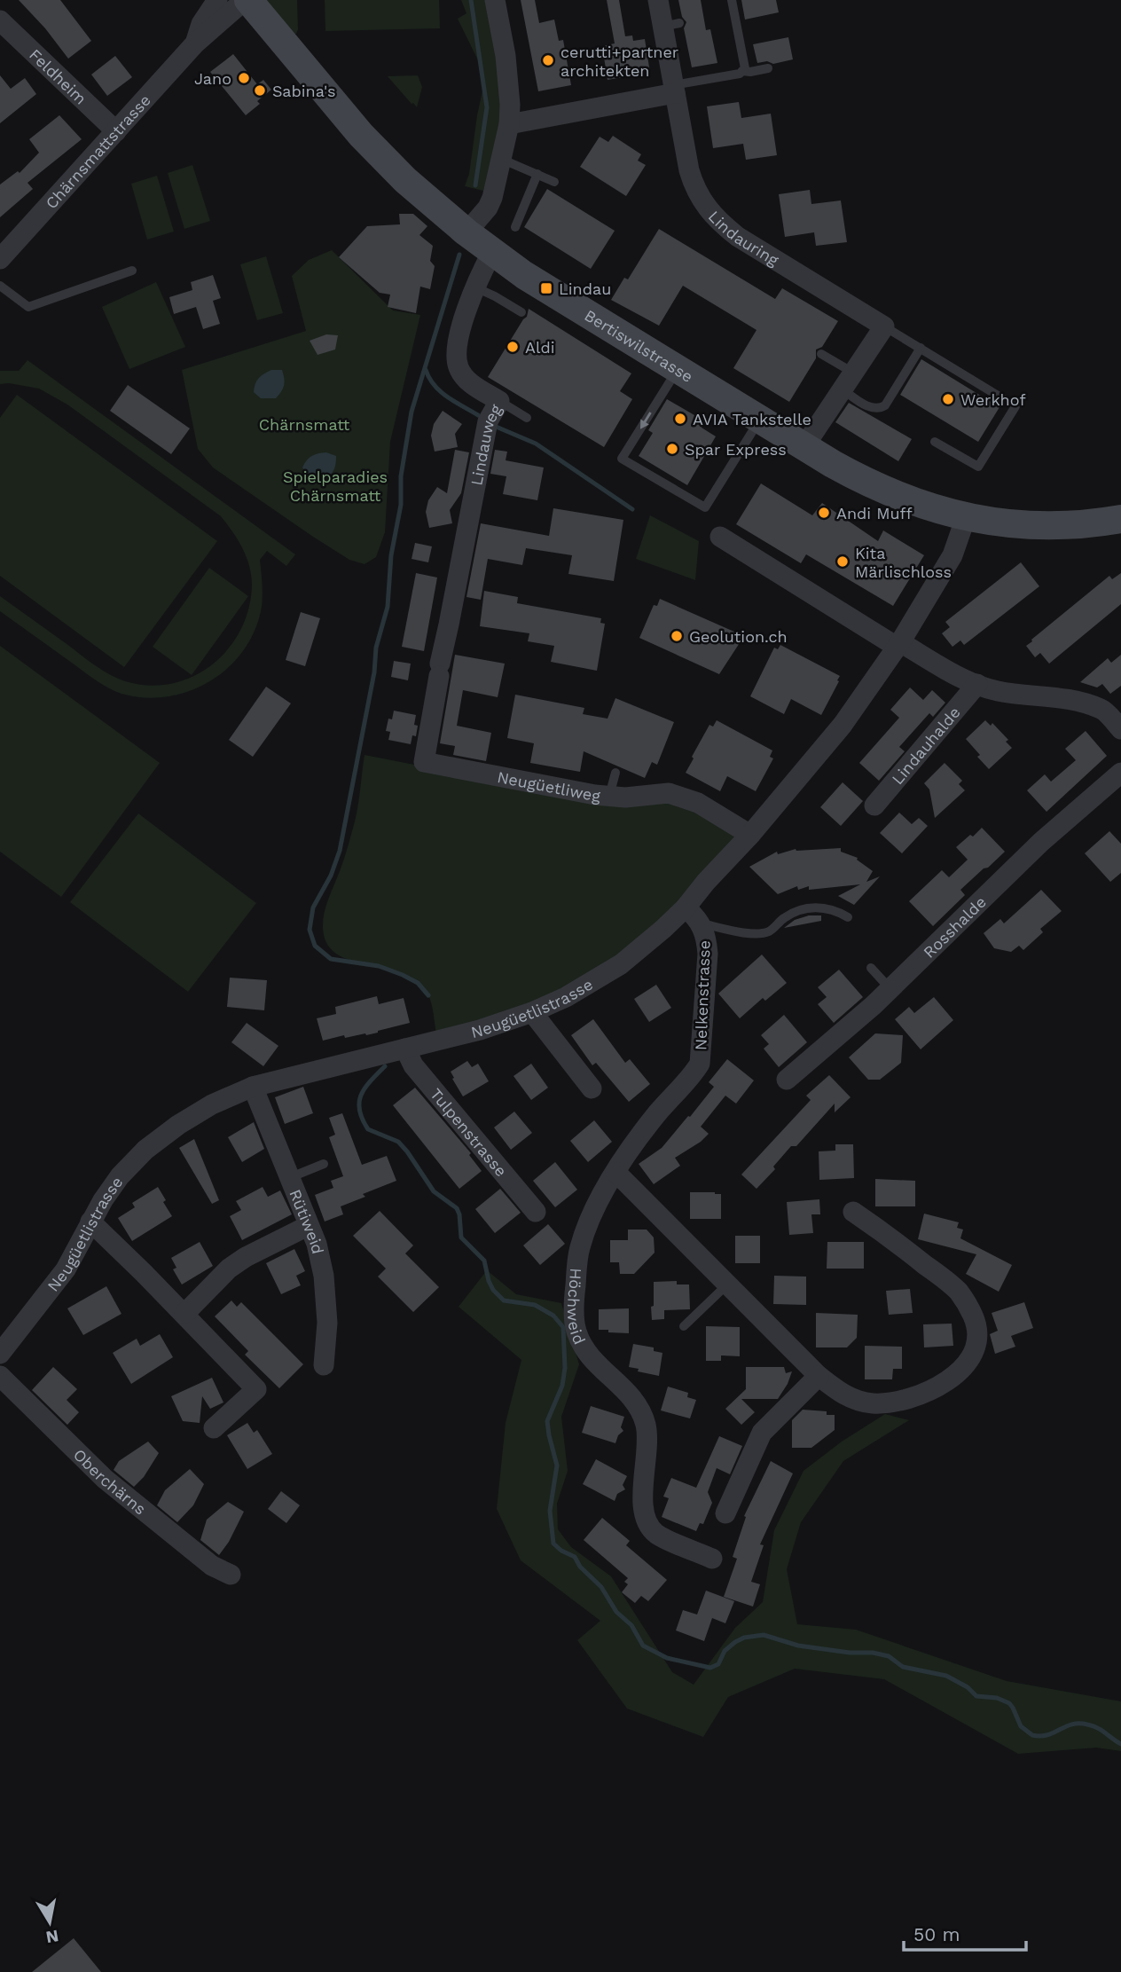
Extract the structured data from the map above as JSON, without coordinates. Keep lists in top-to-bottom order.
{
  "streets": {
    "main road": ["Bertiswilstrasse"],
    "street": [
      "Feldheim",
      "Chärnsmattstrasse",
      "Lindauring",
      "Lindauweg",
      "Lindauhalde",
      "Neugüetliweg",
      "Rosshalde",
      "Nelkenstrasse",
      "Neugüetlistrasse",
      "Tulpenstrasse",
      "Rütiweid",
      "Höchweid",
      "Oberchärns"
    ]
  },
  "crossings": [
    ["Feldheim", "Chärnsmattstrasse"],
    ["Chärnsmattstrasse", "Bertiswilstrasse"],
    ["Bertiswilstrasse", "Lindauweg"],
    ["Bertiswilstrasse", "Neugüetlistrasse"],
    ["Lindauweg", "Neugüetliweg"],
    ["Neugüetliweg", "Neugüetlistrasse"],
    ["Nelkenstrasse", "Neugüetlistrasse"],
    ["Nelkenstrasse", "Höchweid"],
    ["Neugüetlistrasse", "Tulpenstrasse"],
    ["Neugüetlistrasse", "Rütiweid"]
  ],
  "parks": ["Chärnsmatt", "Spielparadies Chärnsmatt"],
  "places": {
    "other": [
      "cerutti+partner architekten",
      "Jano",
      "Sabina's",
      "Aldi",
      "Werkhof",
      "AVIA Tankstelle",
      "Spar Express",
      "Andi Muff",
      "Kita Märlischloss",
      "Geolution.ch"
    ],
    "transit": ["Lindau"]
  },
  "scale_bar": "50 m",
  "north": "bottom"
}
